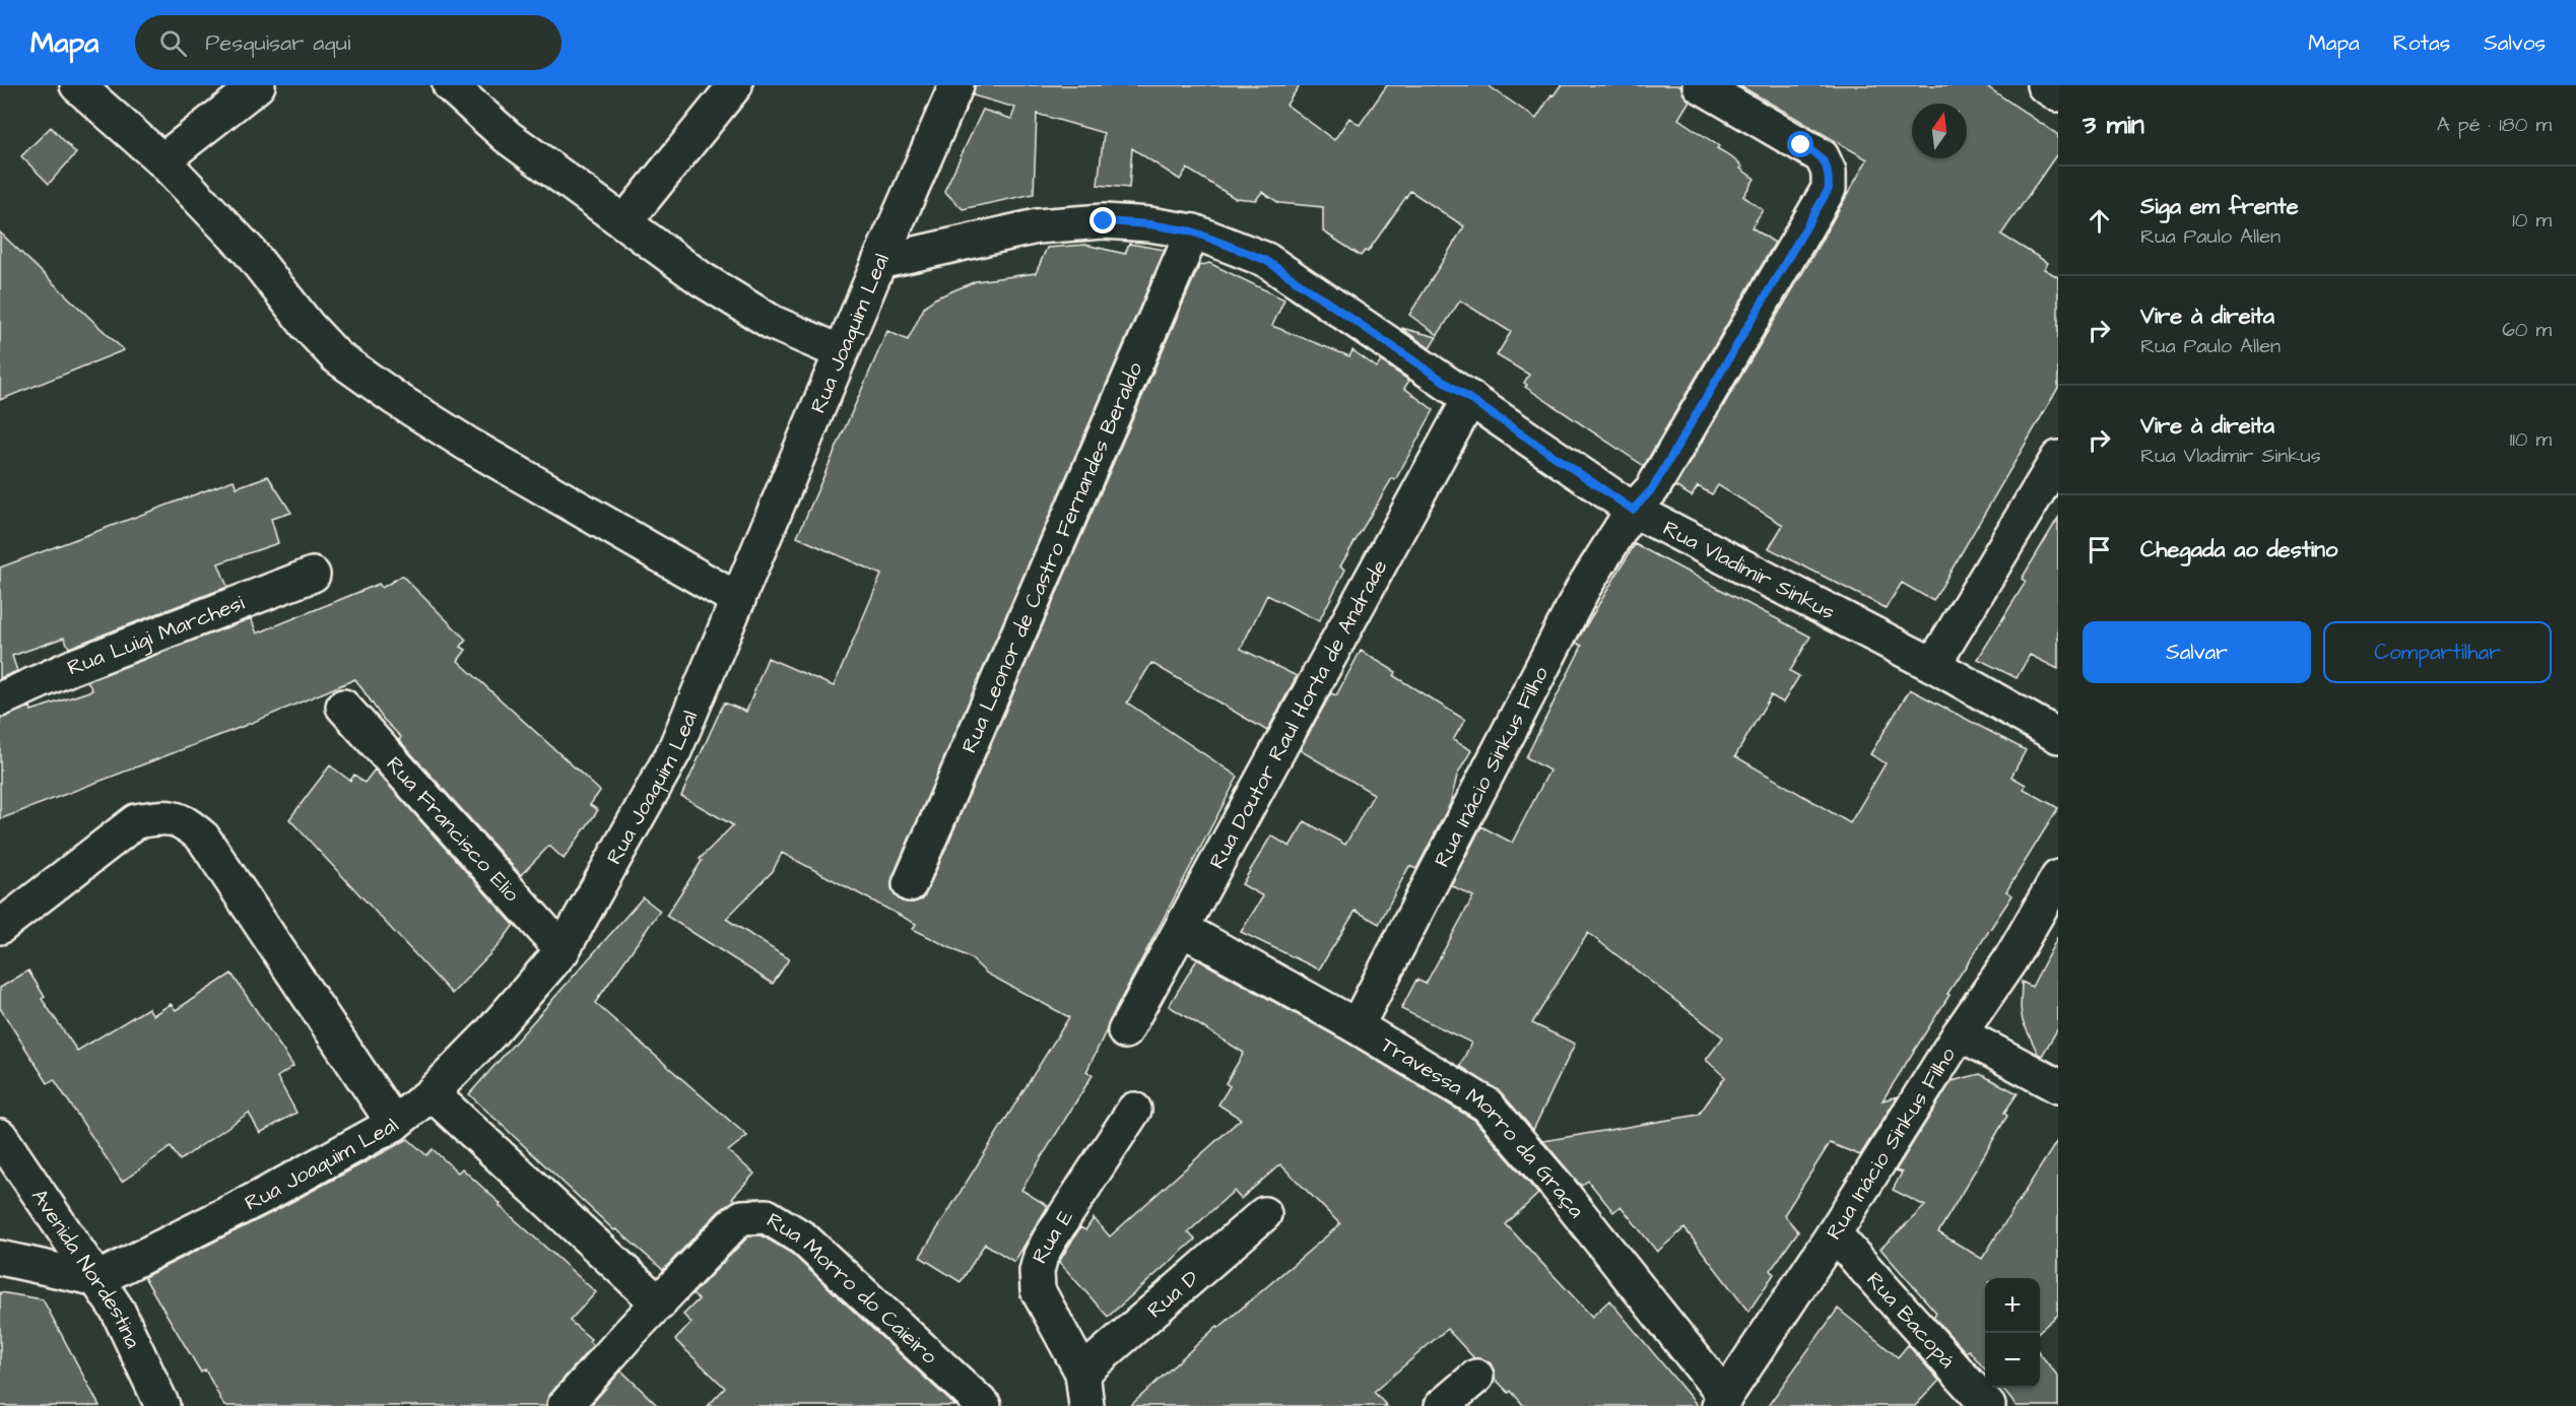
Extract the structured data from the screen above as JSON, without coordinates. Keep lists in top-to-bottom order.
{
  "streets": {
    "street": [
      "Rua Joaquim Leal",
      "Rua Leonor de Castro Fernandes Beraldo",
      "Rua Vladimir Sinkus",
      "Rua Luigi Marchesi",
      "Rua Doutor Raul Horta de Andrade",
      "Rua Inácio Sinkus Filho",
      "Rua Francisco Elio",
      "Travessa Morro da Graça",
      "Rua E",
      "Avenida Nordestina",
      "Rua Morro do Caieiro",
      "Rua D",
      "Rua Bacopá"
    ]
  },
  "crossings": [
    ["Rua Joaquim Leal", "Rua Vladimir Sinkus"],
    ["Rua Joaquim Leal", "Rua Francisco Elio"],
    ["Rua Joaquim Leal", "Avenida Nordestina"],
    ["Rua Leonor de Castro Fernandes Beraldo", "Rua Vladimir Sinkus"],
    ["Rua Vladimir Sinkus", "Rua Doutor Raul Horta de Andrade"],
    ["Rua Vladimir Sinkus", "Rua Inácio Sinkus Filho"],
    ["Rua Doutor Raul Horta de Andrade", "Travessa Morro da Graça"],
    ["Rua Inácio Sinkus Filho", "Travessa Morro da Graça"],
    ["Rua Inácio Sinkus Filho", "Rua Bacopá"],
    ["Rua E", "Rua D"]
  ],
  "north": "top",
  "page": {
    "header": "Mapa",
    "search": "Pesquisar aqui",
    "nav": ["Mapa", "Rotas", "Salvos"],
    "heading": ["3 min", "A pé · 180 m"],
    "list": [
      ["Siga em frente", "Rua Paulo Allen", "10 m"],
      ["Vire à direita", "Rua Paulo Allen", "60 m"],
      ["Vire à direita", "Rua Vladimir Sinkus", "110 m"],
      "Chegada ao destino"
    ],
    "buttons": ["Salvar", "Compartilhar"],
    "map_buttons": ["+", "−"]
  }
}
